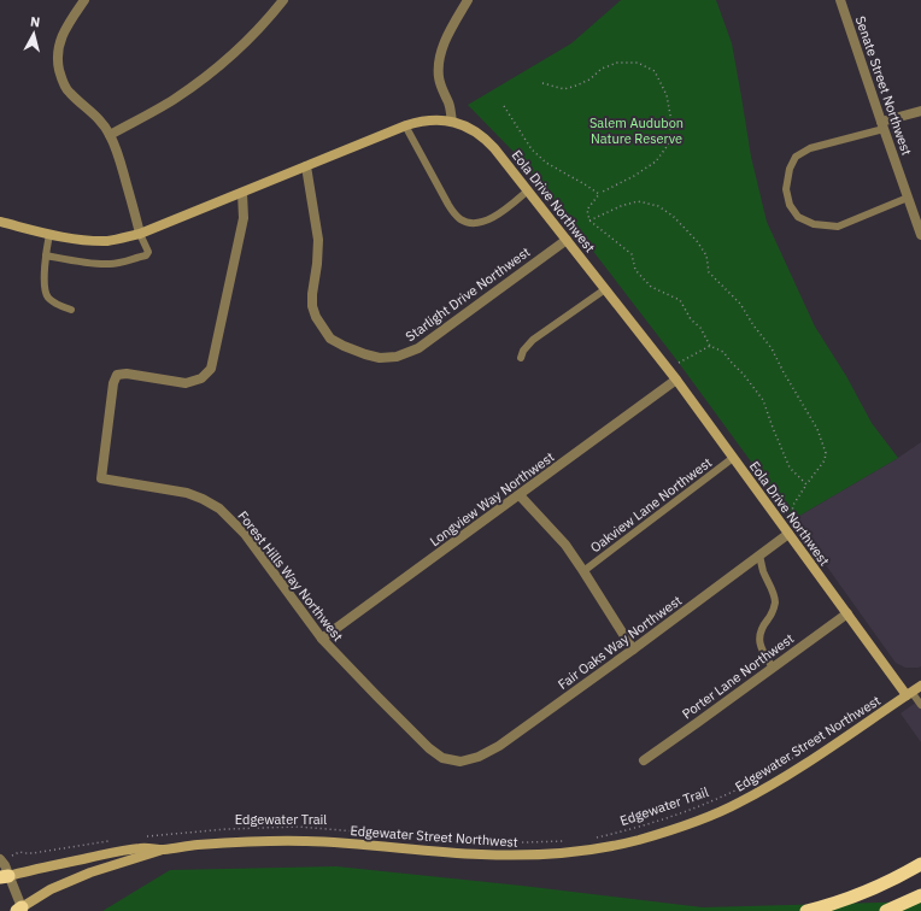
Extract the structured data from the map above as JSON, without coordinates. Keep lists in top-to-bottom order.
{
  "streets": {
    "main road": ["Eola Drive Northwest", "Edgewater Street Northwest"],
    "street": [
      "Senate Street Northwest",
      "Starlight Drive Northwest",
      "Longview Way Northwest",
      "Forest Hills Way Northwest",
      "Fair Oaks Way Northwest",
      "Porter Lane Northwest"
    ],
    "lane": ["Oakview Lane Northwest"],
    "path": ["Edgewater Trail"]
  },
  "crossings": [
    ["Eola Drive Northwest", "Starlight Drive Northwest"],
    ["Eola Drive Northwest", "Longview Way Northwest"],
    ["Eola Drive Northwest", "Oakview Lane Northwest"],
    ["Eola Drive Northwest", "Forest Hills Way Northwest"],
    ["Eola Drive Northwest", "Fair Oaks Way Northwest"],
    ["Eola Drive Northwest", "Porter Lane Northwest"],
    ["Eola Drive Northwest", "Edgewater Street Northwest"],
    ["Longview Way Northwest", "Forest Hills Way Northwest"],
    ["Forest Hills Way Northwest", "Fair Oaks Way Northwest"]
  ],
  "parks": ["Salem Audubon Nature Reserve"],
  "north": "top"
}
